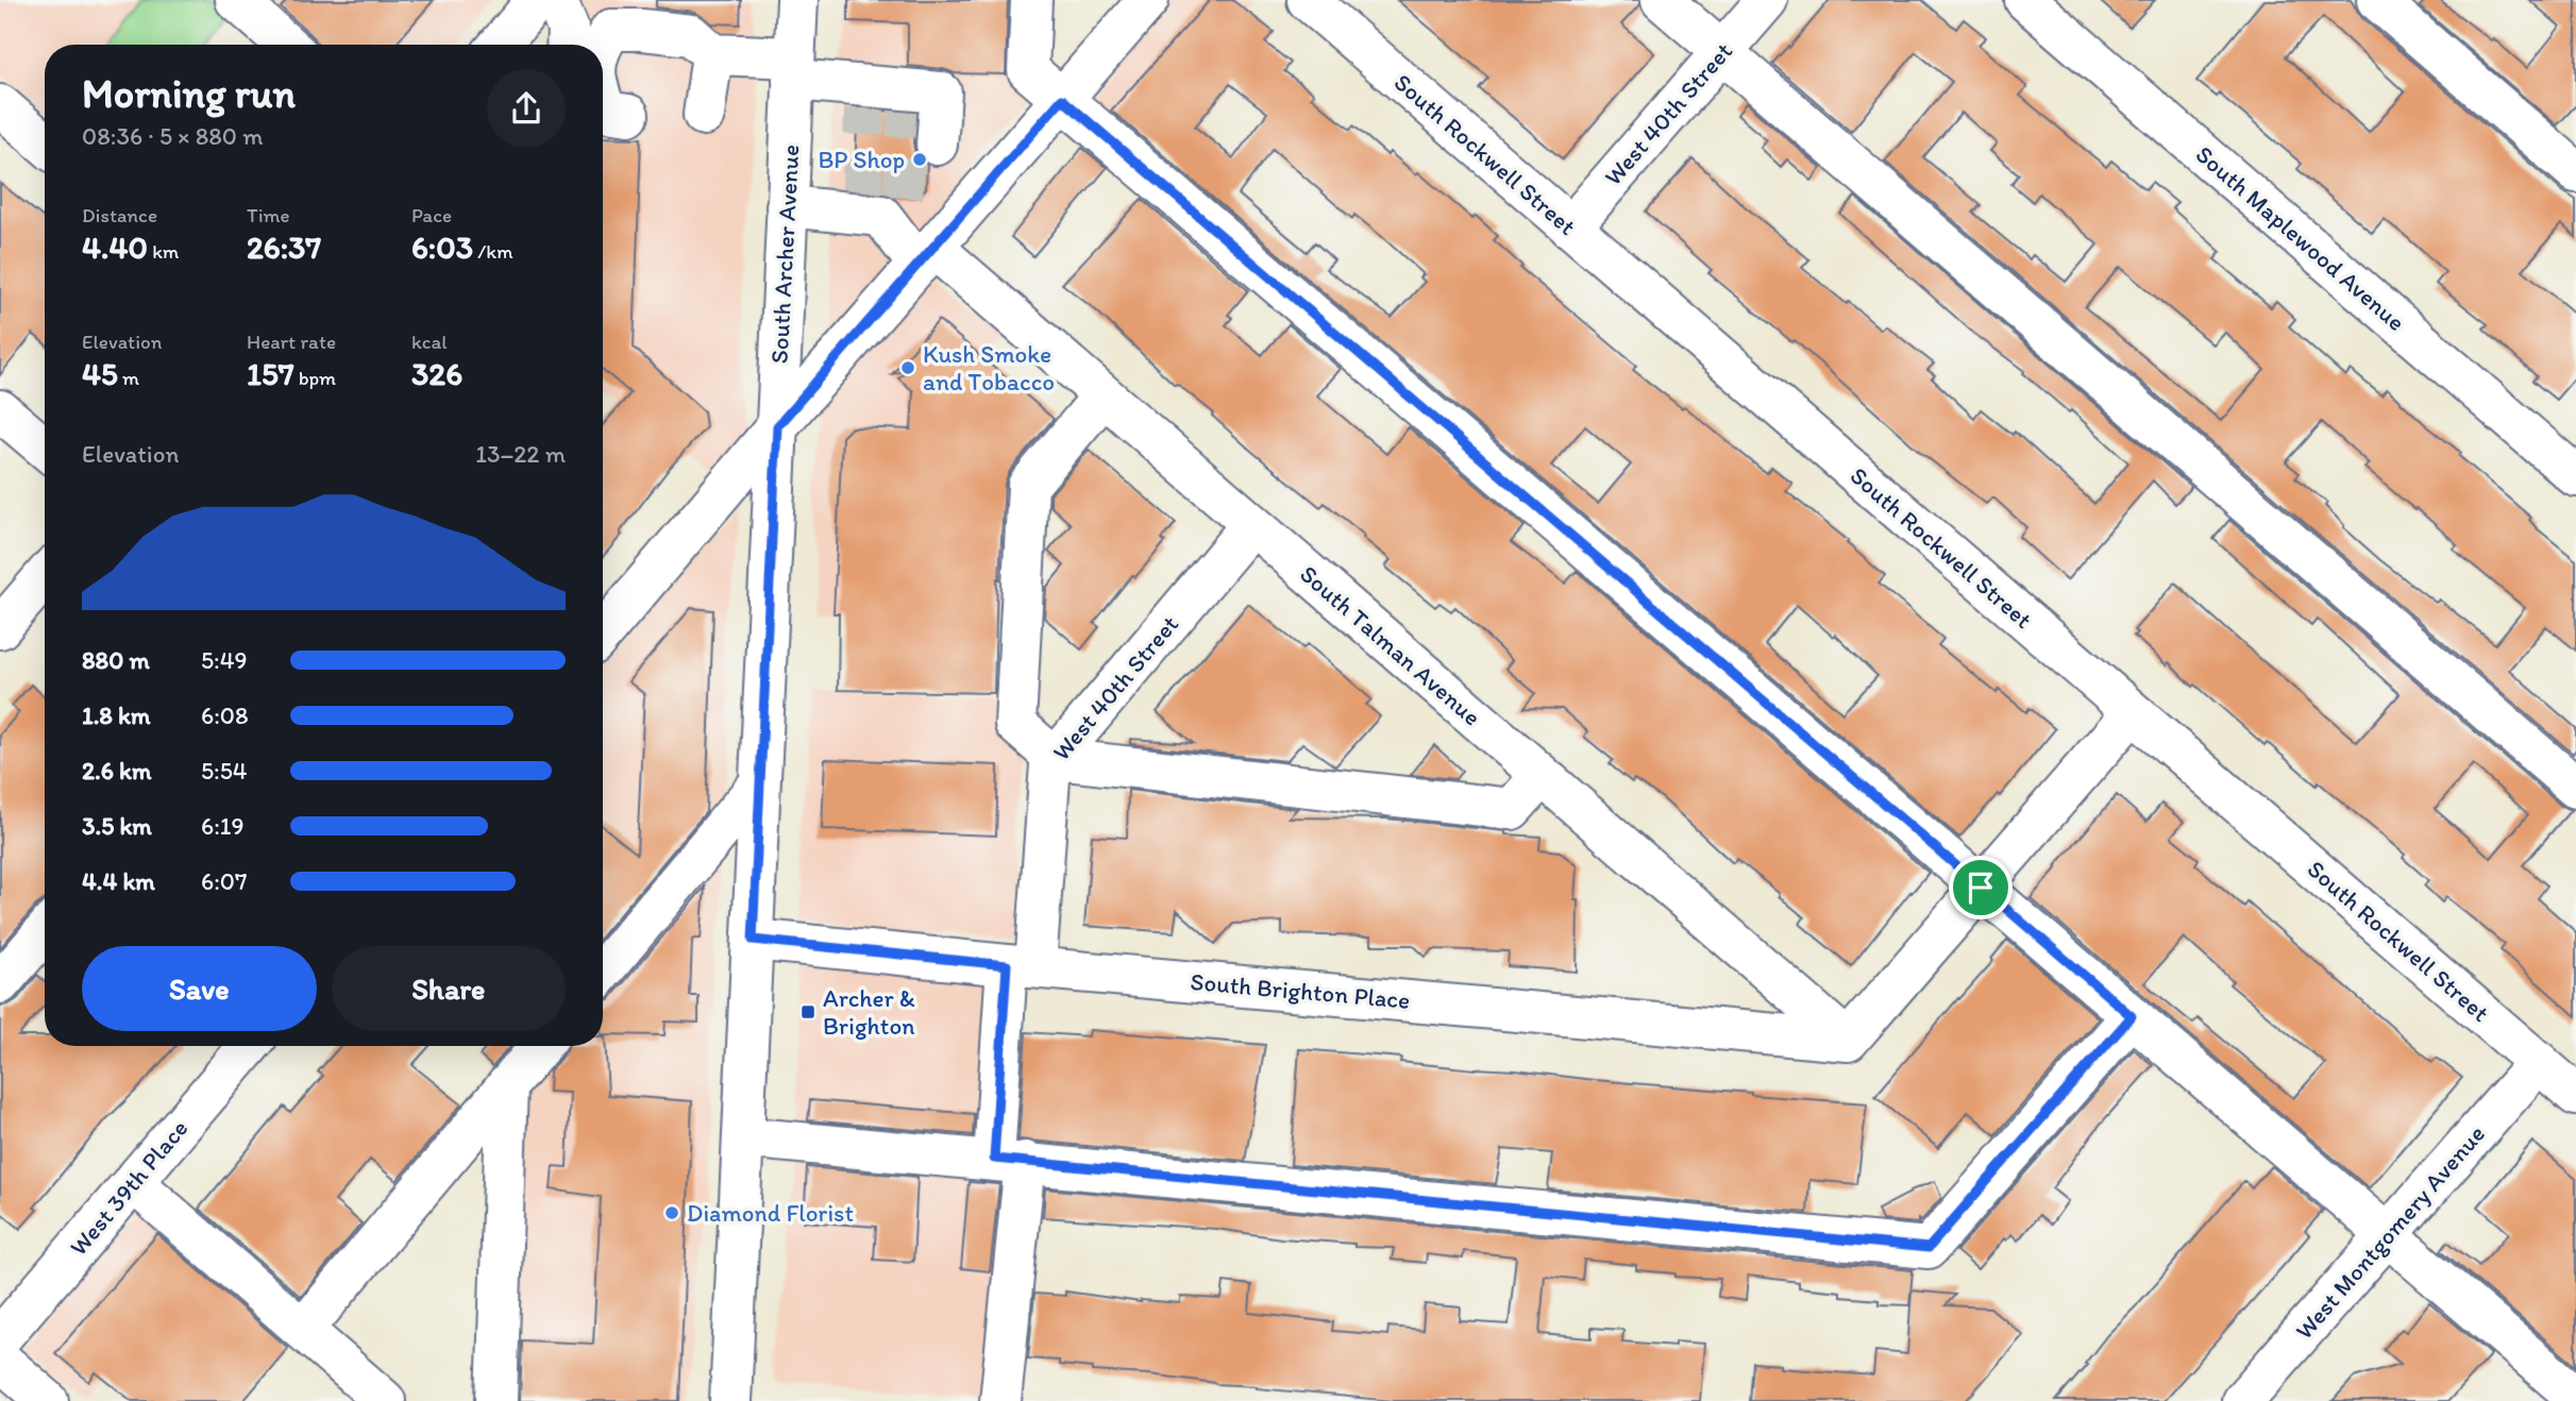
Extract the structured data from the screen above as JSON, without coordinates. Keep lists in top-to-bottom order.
{
  "streets": {
    "street": [
      "West 40th Street",
      "South Rockwell Street",
      "South Maplewood Avenue",
      "South Archer Avenue",
      "South Talman Avenue",
      "South Brighton Place",
      "West 39th Place",
      "West Montgomery Avenue"
    ]
  },
  "crossings": [
    ["West 40th Street", "South Rockwell Street"],
    ["West 40th Street", "South Talman Avenue"],
    ["West 40th Street", "South Brighton Place"],
    ["South Rockwell Street", "West Montgomery Avenue"],
    ["South Archer Avenue", "South Talman Avenue"],
    ["South Archer Avenue", "South Brighton Place"],
    ["South Talman Avenue", "South Brighton Place"]
  ],
  "places": {
    "other": ["BP Shop", "Kush Smoke and Tobacco", "Diamond Florist"],
    "transit": ["Archer & Brighton"]
  },
  "page": {
    "heading": ["Morning run", "08:36 · 5 × 880 m"],
    "stats": [
      ["Distance", "4.40 km"],
      ["Time", "26:37"],
      ["Pace", "6:03 /km"],
      ["Elevation", "45 m"],
      ["Heart rate", "157 bpm"],
      ["kcal", "326"]
    ],
    "chart": ["Elevation", "13–22 m"],
    "list": [
      {
        "name": "880 m",
        "note": "5:49"
      },
      {
        "name": "1.8 km",
        "note": "6:08"
      },
      {
        "name": "2.6 km",
        "note": "5:54"
      },
      {
        "name": "3.5 km",
        "note": "6:19"
      },
      {
        "name": "4.4 km",
        "note": "6:07"
      }
    ],
    "buttons": ["Save", "Share"]
  }
}
